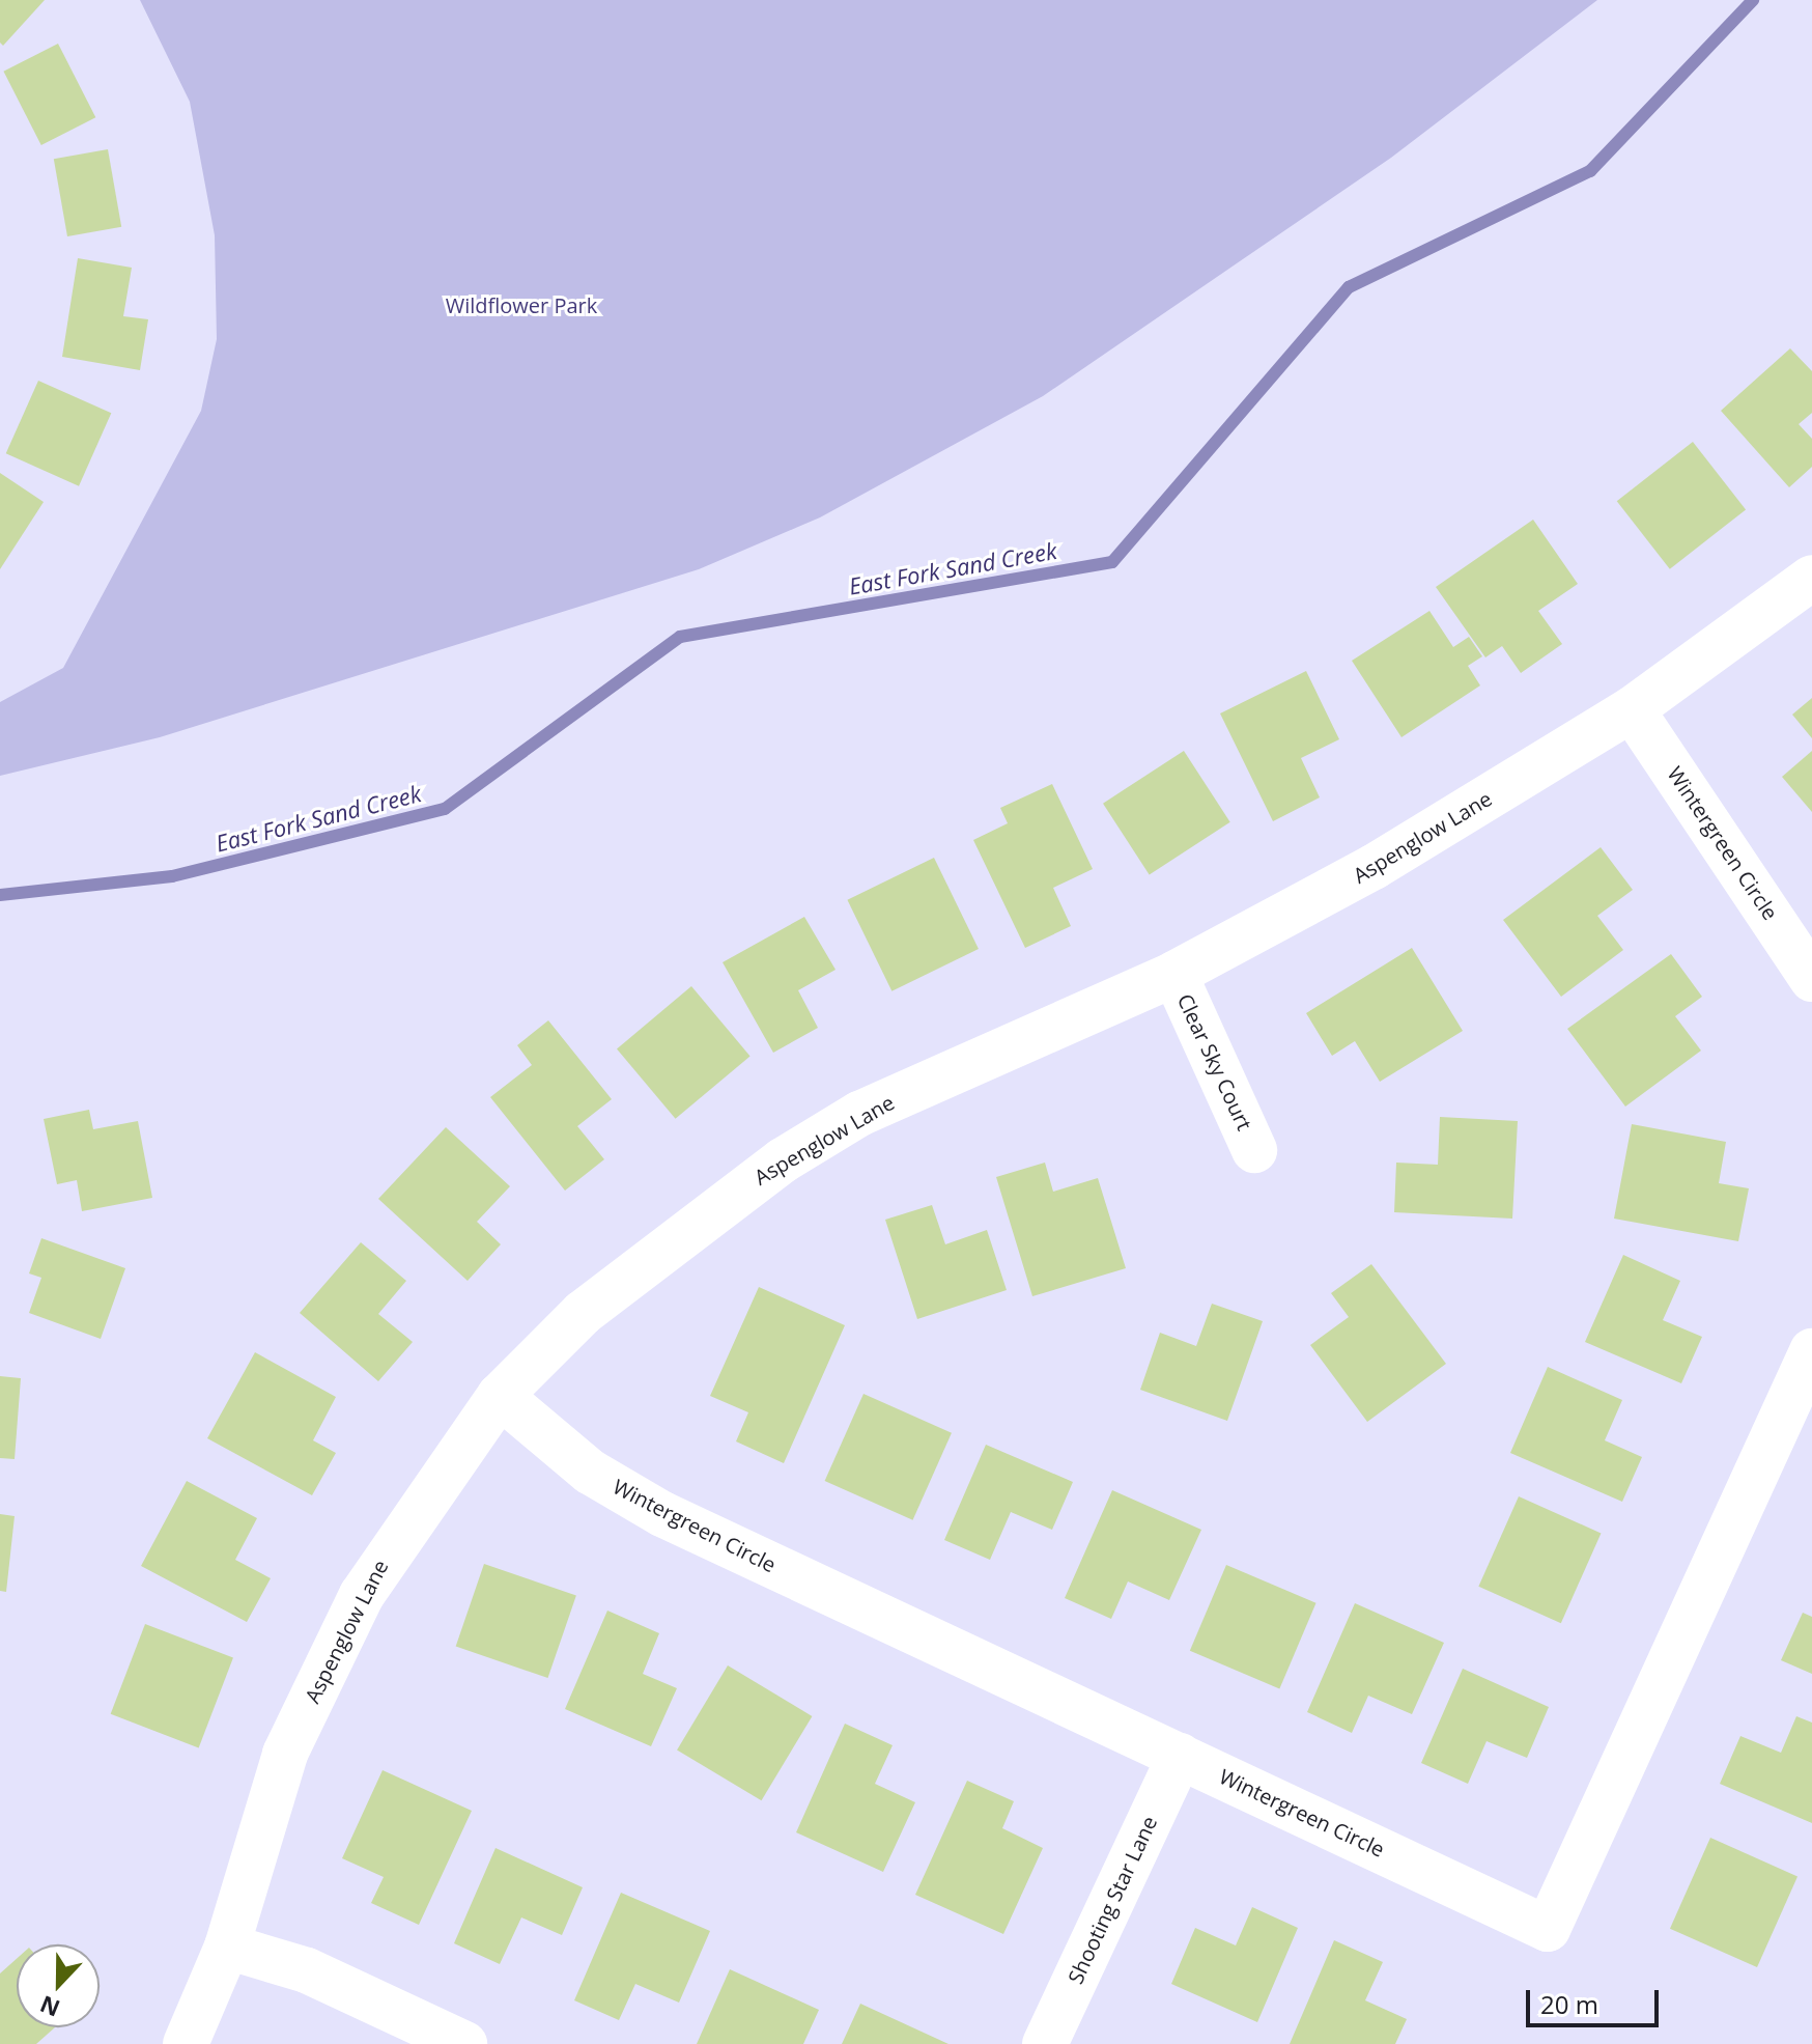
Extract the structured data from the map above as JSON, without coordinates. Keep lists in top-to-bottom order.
{
  "streets": {
    "street": [
      "Aspenglow Lane",
      "Wintergreen Circle",
      "Clear Sky Court",
      "Shooting Star Lane"
    ]
  },
  "crossings": [
    ["Aspenglow Lane", "Wintergreen Circle"],
    ["Aspenglow Lane", "Clear Sky Court"],
    ["Wintergreen Circle", "Shooting Star Lane"]
  ],
  "water": ["East Fork Sand Creek"],
  "parks": ["Wildflower Park"],
  "scale_bar": "20 m",
  "north": "bottom"
}
